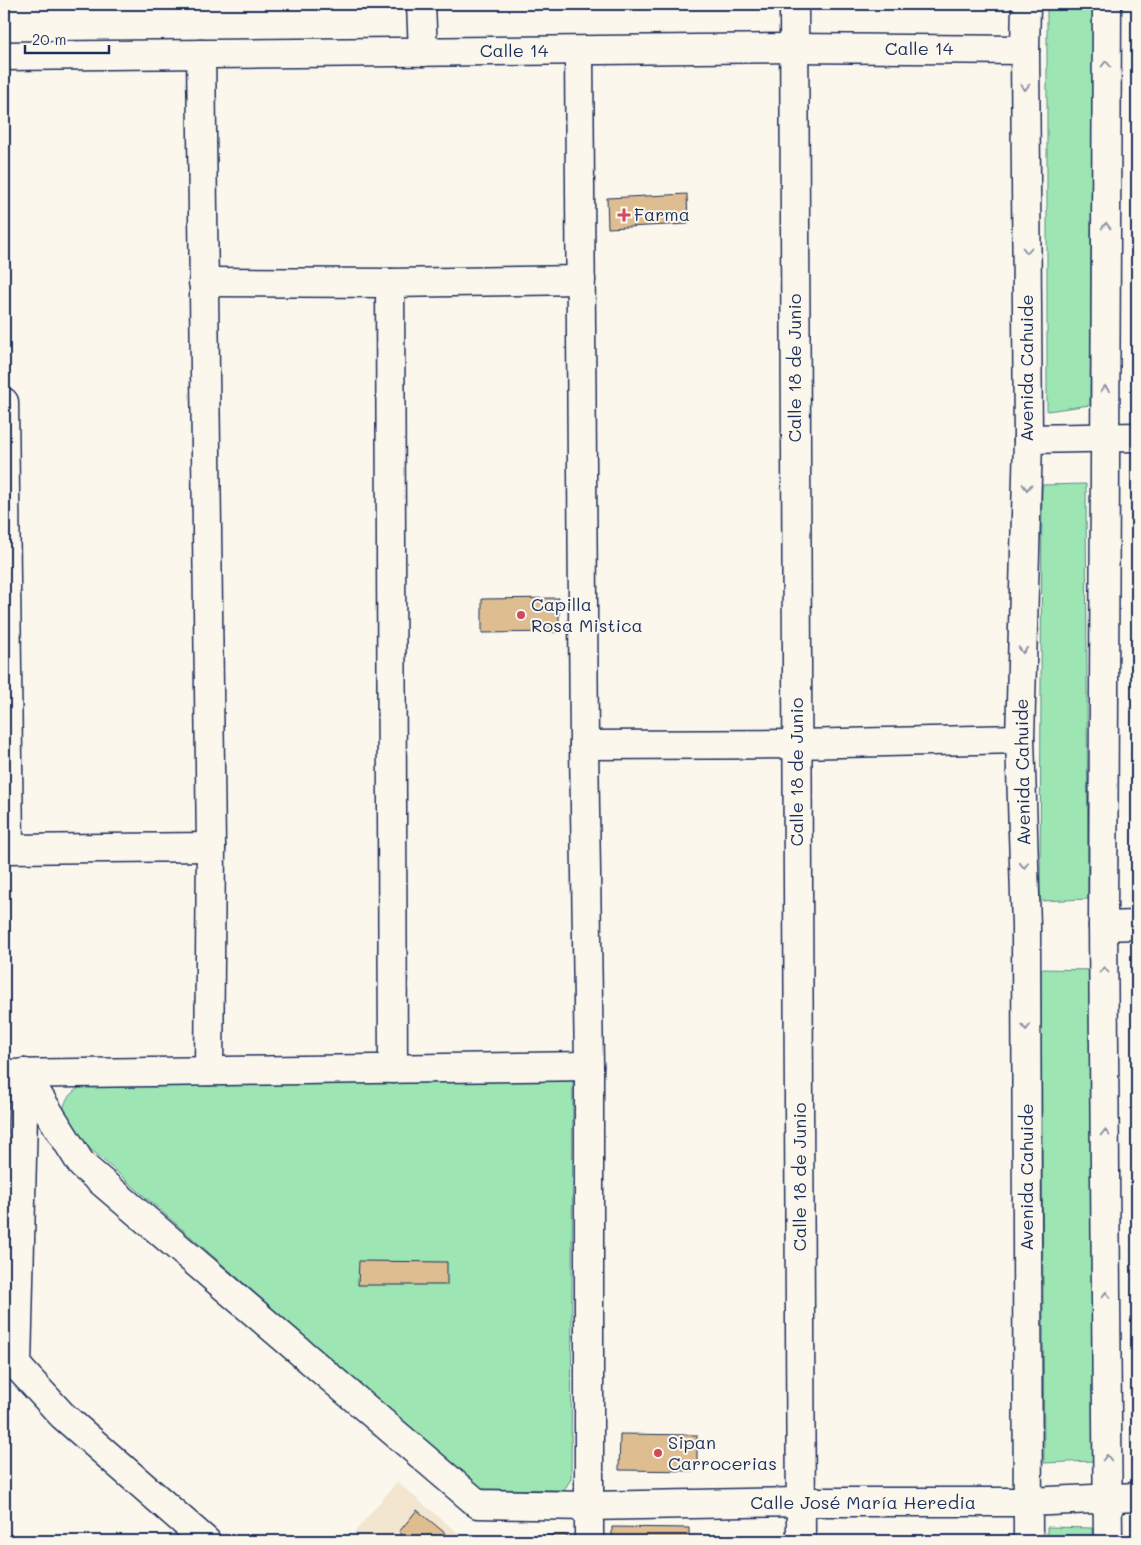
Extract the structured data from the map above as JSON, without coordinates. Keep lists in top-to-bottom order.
{
  "streets": {
    "street": [
      "Calle 14",
      "Calle 18 de Junio",
      "Avenida Cahuide",
      "Calle José María Heredia"
    ]
  },
  "crossings": [
    ["Calle 14", "Calle 18 de Junio"],
    ["Calle 14", "Avenida Cahuide"],
    ["Calle 18 de Junio", "Calle José María Heredia"],
    ["Avenida Cahuide", "Calle José María Heredia"]
  ],
  "places": {
    "health": ["Farma"],
    "other": ["Capilla Rosa Mistica", "Sipan Carrocerias"]
  },
  "scale_bar": "20 m"
}
